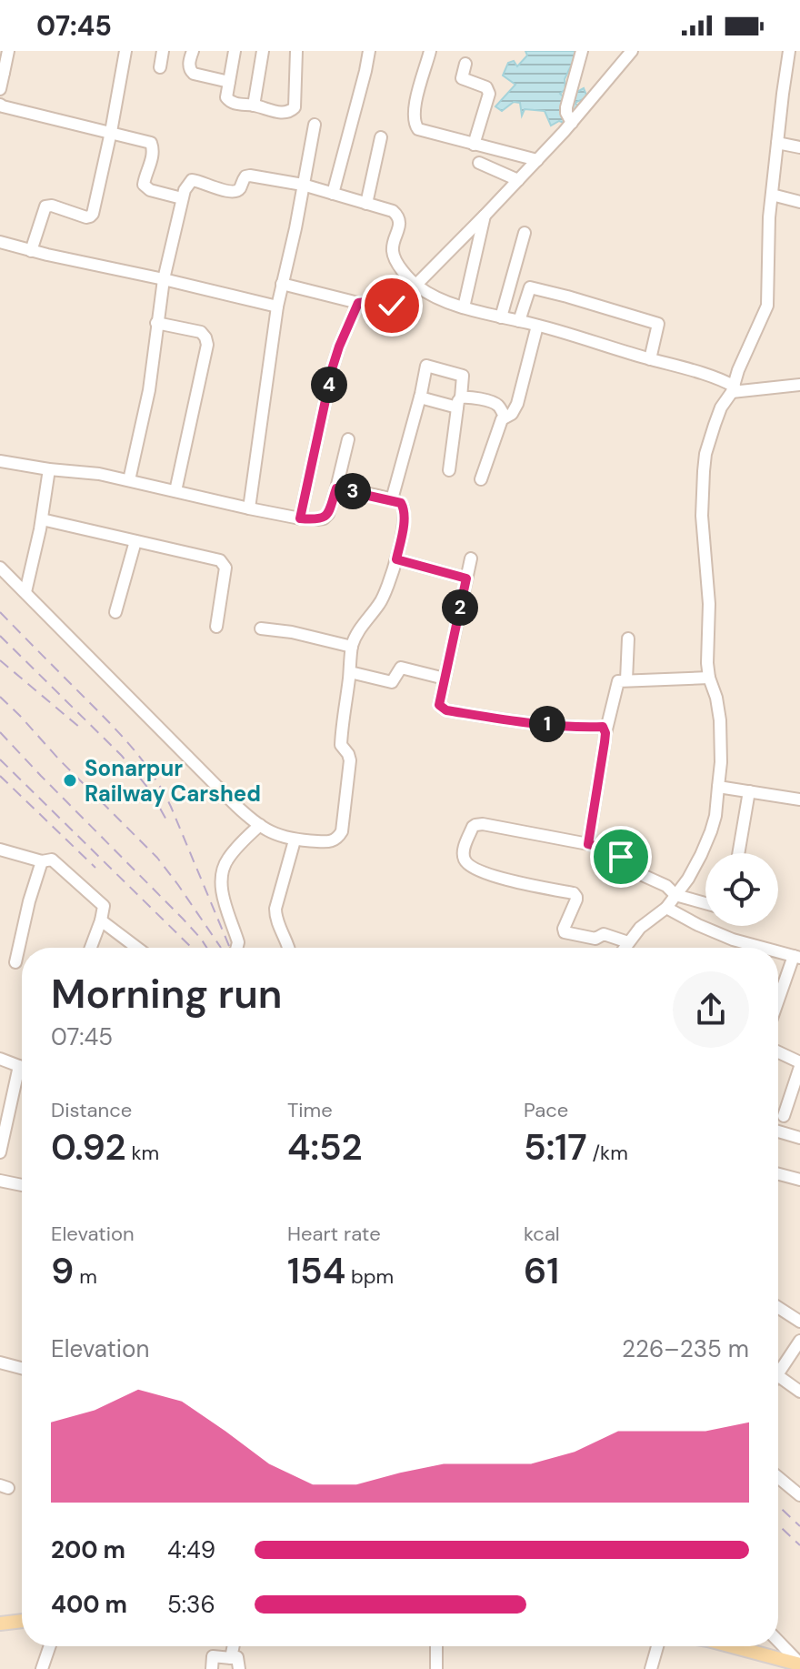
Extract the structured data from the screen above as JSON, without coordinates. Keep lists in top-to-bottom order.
{
  "places": ["Sonarpur Railway Carshed"],
  "page": {
    "status": "07:45",
    "pins": [
      "4",
      "3",
      "2",
      "1"
    ],
    "heading": ["Morning run", "07:45"],
    "stats": [
      ["Distance", "0.92 km"],
      ["Time", "4:52"],
      ["Pace", "5:17 /km"],
      ["Elevation", "9 m"],
      ["Heart rate", "154 bpm"],
      ["kcal", "61"]
    ],
    "chart": ["Elevation", "226–235 m"],
    "list": [
      {
        "name": "200 m",
        "note": "4:49"
      },
      {
        "name": "400 m",
        "note": "5:36"
      }
    ]
  }
}
